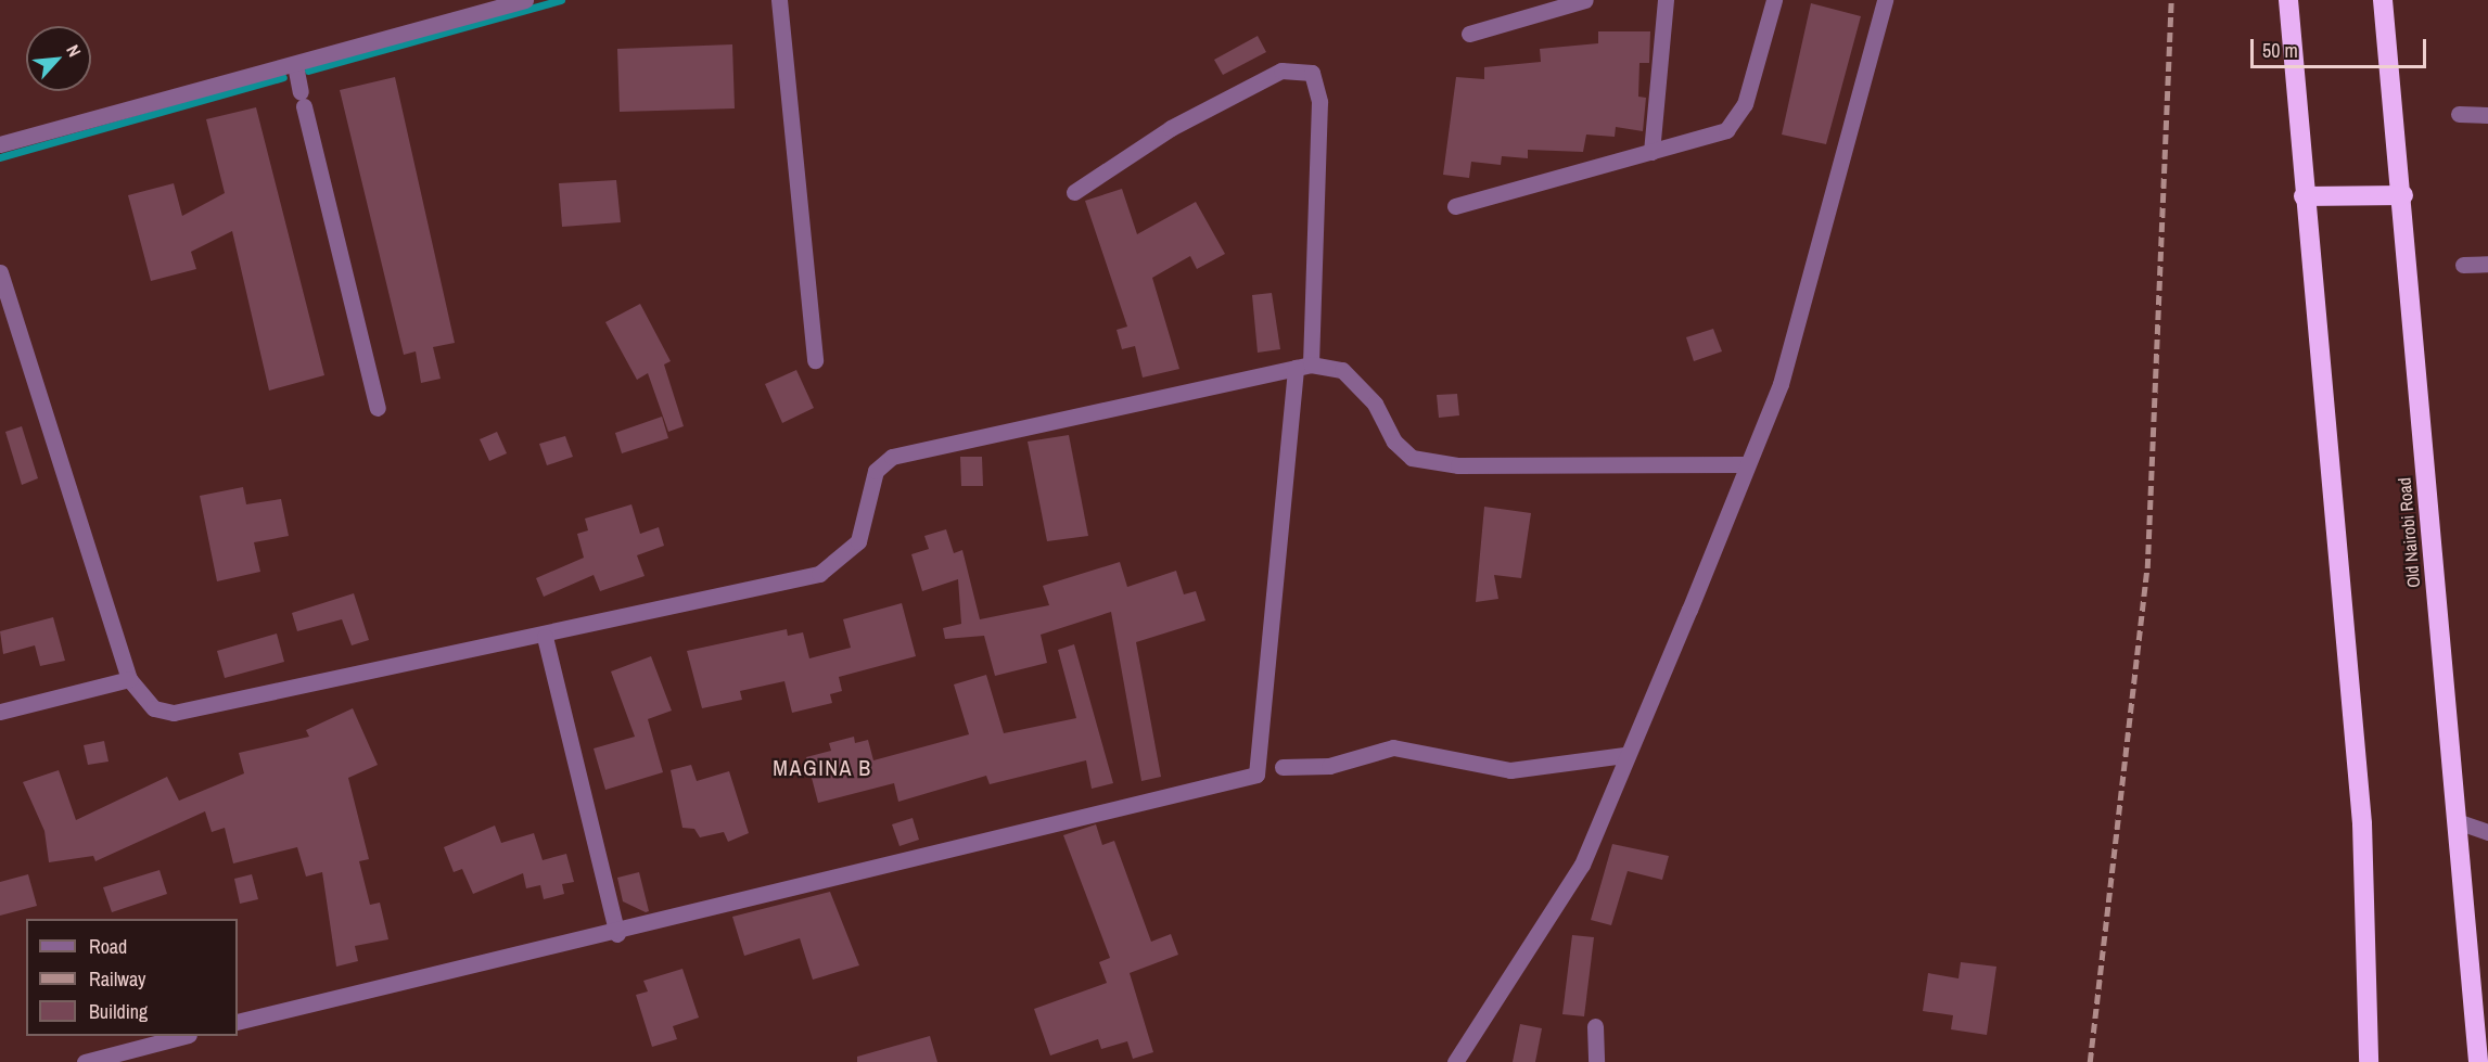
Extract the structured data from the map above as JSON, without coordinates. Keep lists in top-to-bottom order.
{
  "streets": {
    "highway": ["Old Nairobi Road"]
  },
  "districts": ["MAGINA B"],
  "legend": ["Road", "Railway", "Building"],
  "scale_bar": "50 m",
  "north": "top right"
}
